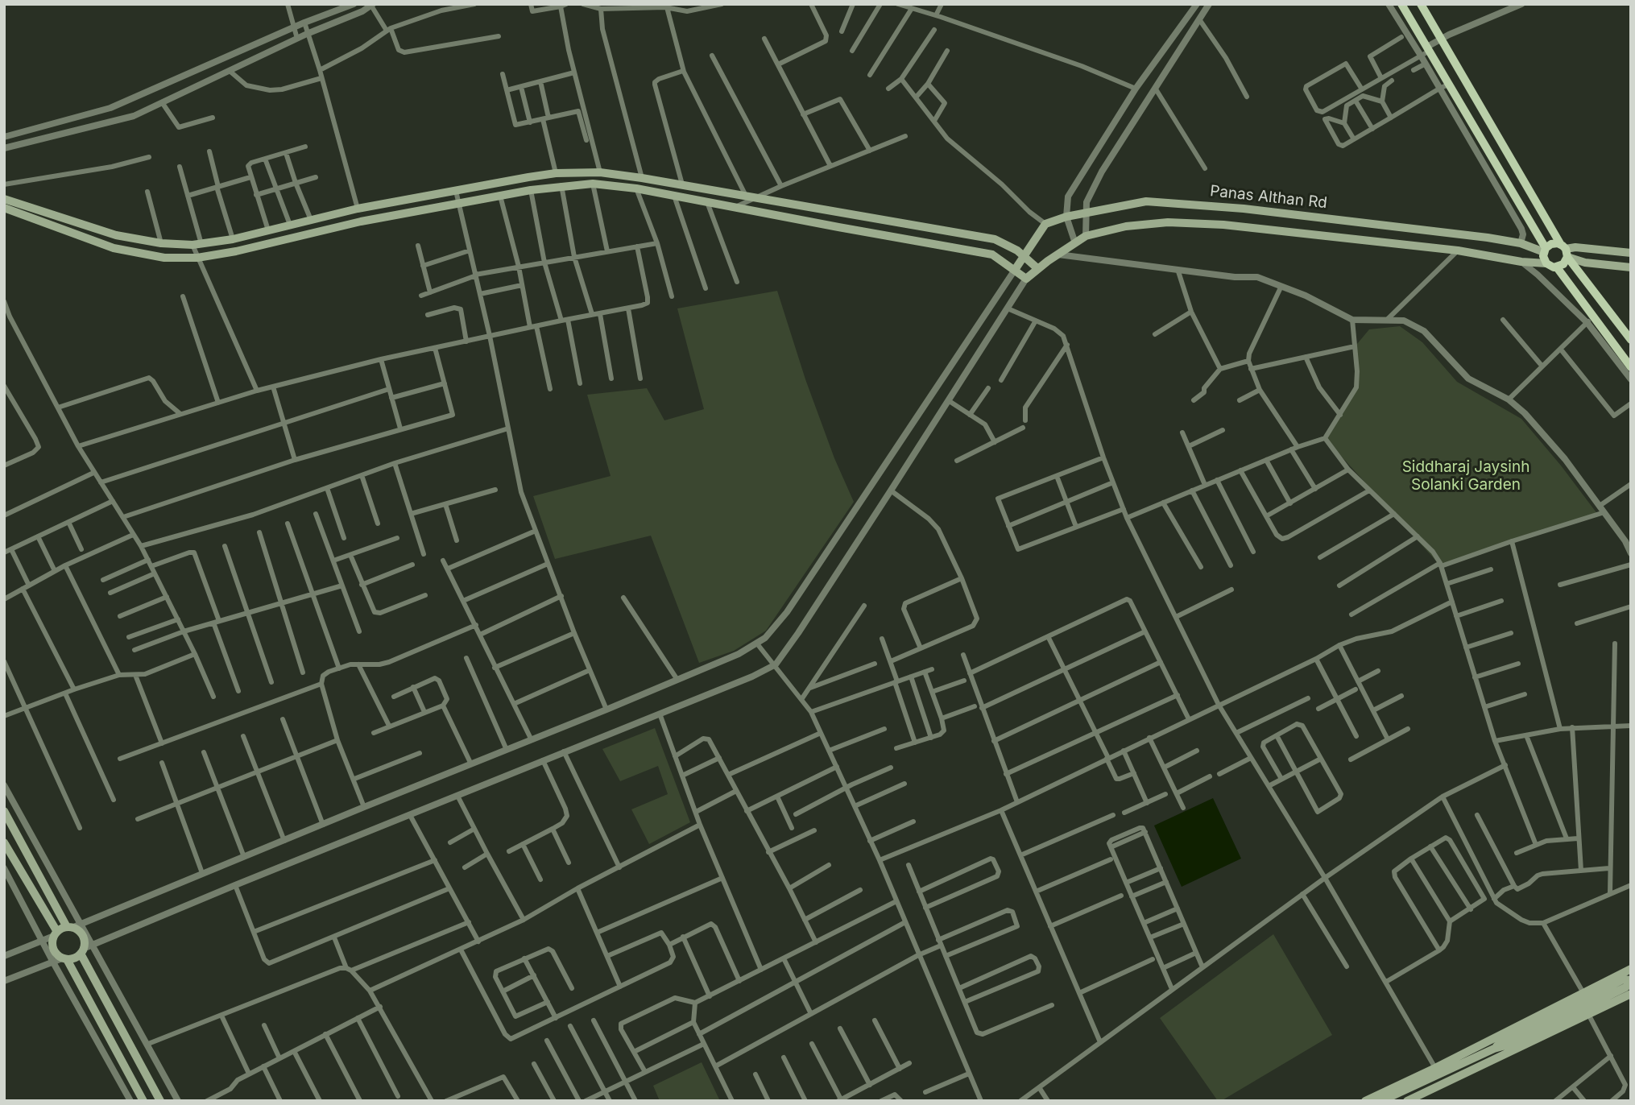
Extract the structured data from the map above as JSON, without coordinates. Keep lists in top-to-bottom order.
{
  "streets": {
    "main road": ["Panas Althan Rd"]
  },
  "parks": ["Siddharaj Jaysinh Solanki Garden"]
}
